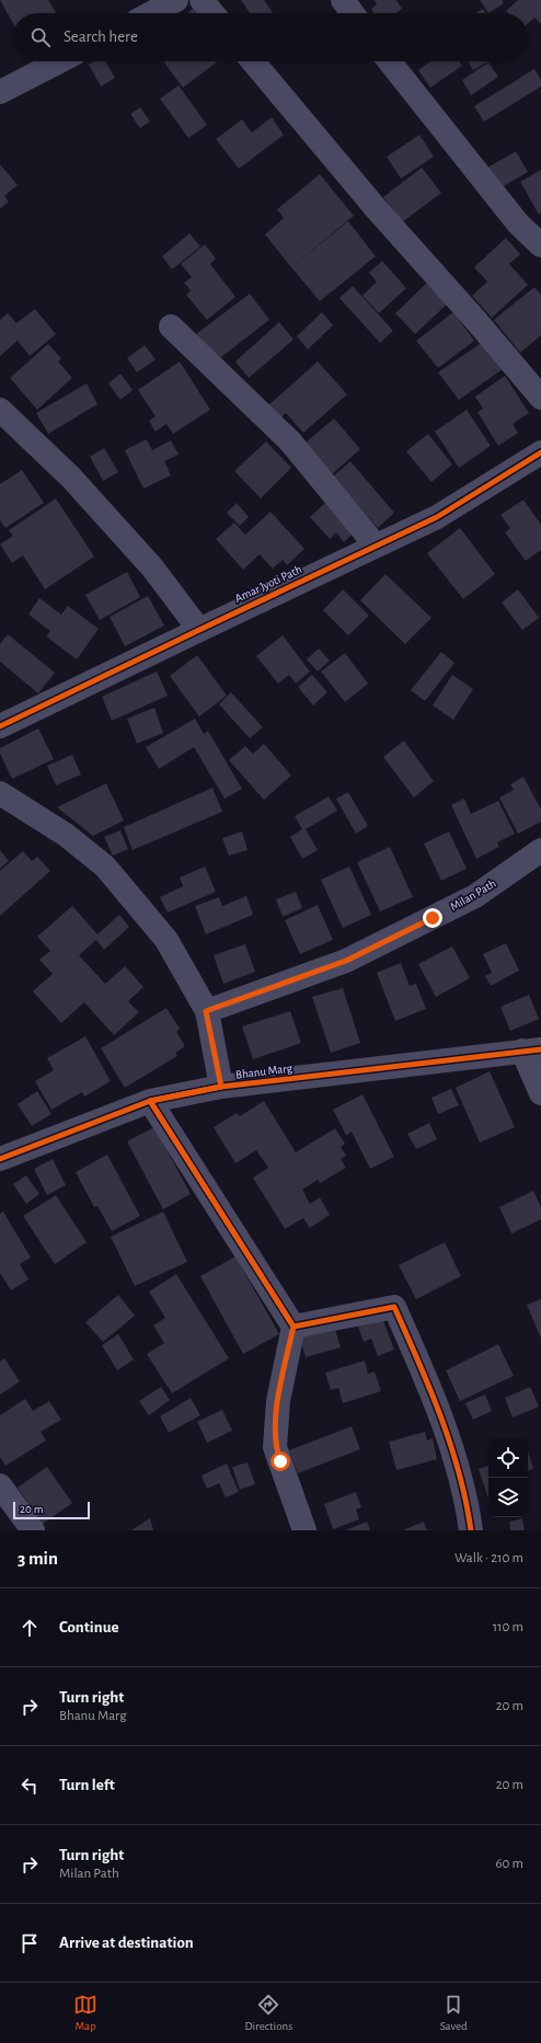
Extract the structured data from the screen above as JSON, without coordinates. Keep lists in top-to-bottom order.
{
  "streets": {
    "street": ["Amar Jyoti Path", "Milan Path", "Bhanu Marg"]
  },
  "scale_bar": "20 m",
  "page": {
    "search": "Search here",
    "scale": "20 m",
    "heading": ["3 min", "Walk · 210 m"],
    "list": [
      ["Continue", "110 m"],
      ["Turn right", "Bhanu Marg", "20 m"],
      ["Turn left", "20 m"],
      ["Turn right", "Milan Path", "60 m"],
      "Arrive at destination"
    ],
    "nav": ["Map", "Directions", "Saved"]
  }
}
